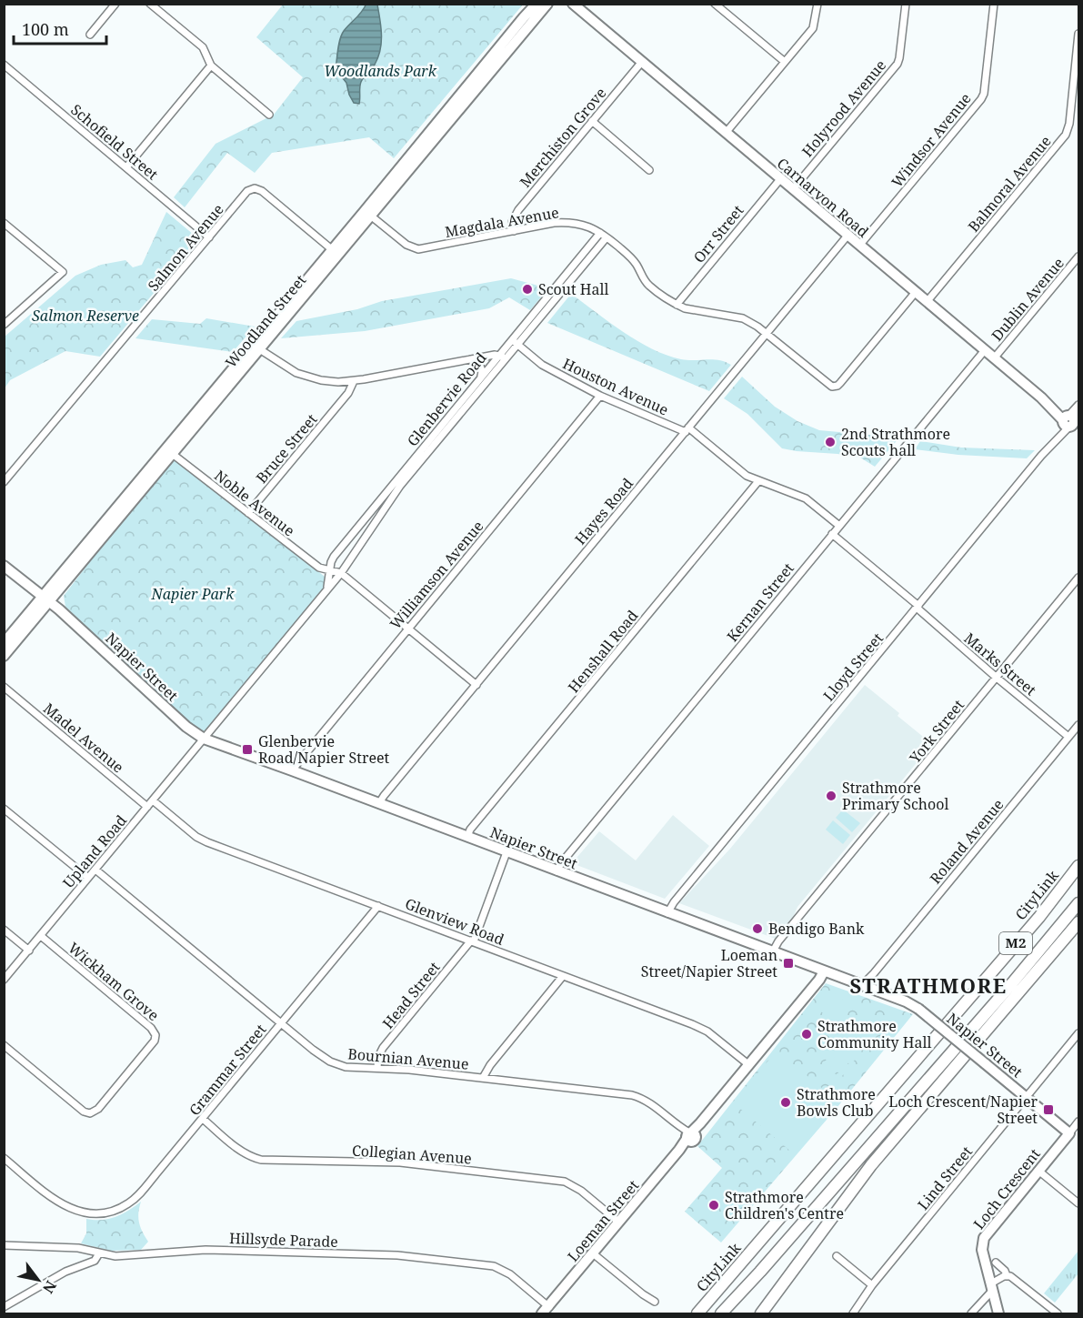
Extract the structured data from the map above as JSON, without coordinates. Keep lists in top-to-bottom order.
{
  "streets": {
    "highway": ["CityLink", "M2"],
    "street": [
      "Holyrood Avenue",
      "Merchiston Grove",
      "Windsor Avenue",
      "Schofield Street",
      "Balmoral Avenue",
      "Carnarvon Road",
      "Magdala Avenue",
      "Orr Street",
      "Salmon Avenue",
      "Dublin Avenue",
      "Woodland Street",
      "Houston Avenue",
      "Glenbervie Road",
      "Bruce Street",
      "Noble Avenue",
      "Hayes Road",
      "Williamson Avenue",
      "Kernan Street",
      "Henshall Road",
      "Marks Street",
      "Napier Street",
      "Lloyd Street",
      "York Street",
      "Madel Avenue",
      "Roland Avenue",
      "Upland Road",
      "Glenview Road",
      "Wickham Grove",
      "Head Street",
      "Bournian Avenue",
      "Grammar Street",
      "Collegian Avenue",
      "Lind Street",
      "Loch Crescent",
      "Loeman Street",
      "Hillsyde Parade"
    ]
  },
  "crossings": [
    ["Holyrood Avenue", "Carnarvon Road"],
    ["Merchiston Grove", "Carnarvon Road"],
    ["Merchiston Grove", "Magdala Avenue"],
    ["Windsor Avenue", "Carnarvon Road"],
    ["Schofield Street", "Salmon Avenue"],
    ["Balmoral Avenue", "Carnarvon Road"],
    ["Carnarvon Road", "Magdala Avenue"],
    ["Carnarvon Road", "Orr Street"],
    ["Carnarvon Road", "Dublin Avenue"],
    ["Carnarvon Road", "Hayes Road"],
    ["Carnarvon Road", "Kernan Street"],
    ["Carnarvon Road", "Lloyd Street"],
    ["Magdala Avenue", "Orr Street"],
    ["Magdala Avenue", "Woodland Street"],
    ["Magdala Avenue", "Glenbervie Road"],
    ["Magdala Avenue", "Hayes Road"],
    ["Salmon Avenue", "Woodland Street"],
    ["Woodland Street", "Noble Avenue"],
    ["Woodland Street", "Napier Street"],
    ["Houston Avenue", "Glenbervie Road"],
    ["Houston Avenue", "Hayes Road"],
    ["Houston Avenue", "Williamson Avenue"],
    ["Houston Avenue", "Kernan Street"],
    ["Houston Avenue", "Henshall Road"],
    ["Glenbervie Road", "Noble Avenue"],
    ["Glenbervie Road", "Napier Street"],
    ["Glenbervie Road", "Upland Road"],
    ["Bruce Street", "Noble Avenue"],
    ["Hayes Road", "Napier Street"],
    ["Williamson Avenue", "Napier Street"],
    ["Kernan Street", "Marks Street"],
    ["Kernan Street", "Napier Street"],
    ["Henshall Road", "Napier Street"],
    ["Marks Street", "Lloyd Street"],
    ["Marks Street", "York Street"],
    ["Marks Street", "Roland Avenue"],
    ["Napier Street", "Lloyd Street"],
    ["Napier Street", "York Street"],
    ["Napier Street", "Roland Avenue"],
    ["Napier Street", "Upland Road"],
    ["Napier Street", "Head Street"],
    ["Napier Street", "Lind Street"],
    ["Napier Street", "Loch Crescent"],
    ["Napier Street", "Loeman Street"],
    ["Madel Avenue", "Upland Road"],
    ["Madel Avenue", "Glenview Road"],
    ["Upland Road", "Glenview Road"],
    ["Upland Road", "Wickham Grove"],
    ["Upland Road", "Bournian Avenue"],
    ["Glenview Road", "Head Street"],
    ["Glenview Road", "Grammar Street"],
    ["Glenview Road", "Loeman Street"],
    ["Head Street", "Bournian Avenue"],
    ["Bournian Avenue", "Grammar Street"],
    ["Bournian Avenue", "Loeman Street"],
    ["Grammar Street", "Collegian Avenue"],
    ["Collegian Avenue", "Loeman Street"],
    ["Loeman Street", "Hillsyde Parade"]
  ],
  "districts": ["STRATHMORE"],
  "parks": ["Woodlands Park", "Salmon Reserve", "Napier Park"],
  "places": {
    "other": [
      "Scout Hall",
      "2nd Strathmore Scouts hall",
      "Strathmore Primary School",
      "Bendigo Bank",
      "Strathmore Community Hall",
      "Strathmore Bowls Club",
      "Strathmore Children's Centre"
    ],
    "transit": ["Glenbervie Road/Napier Street", "Loeman Street/Napier Street", "Loch Crescent/Napier Street"]
  },
  "scale_bar": "100 m",
  "north": "bottom right"
}
